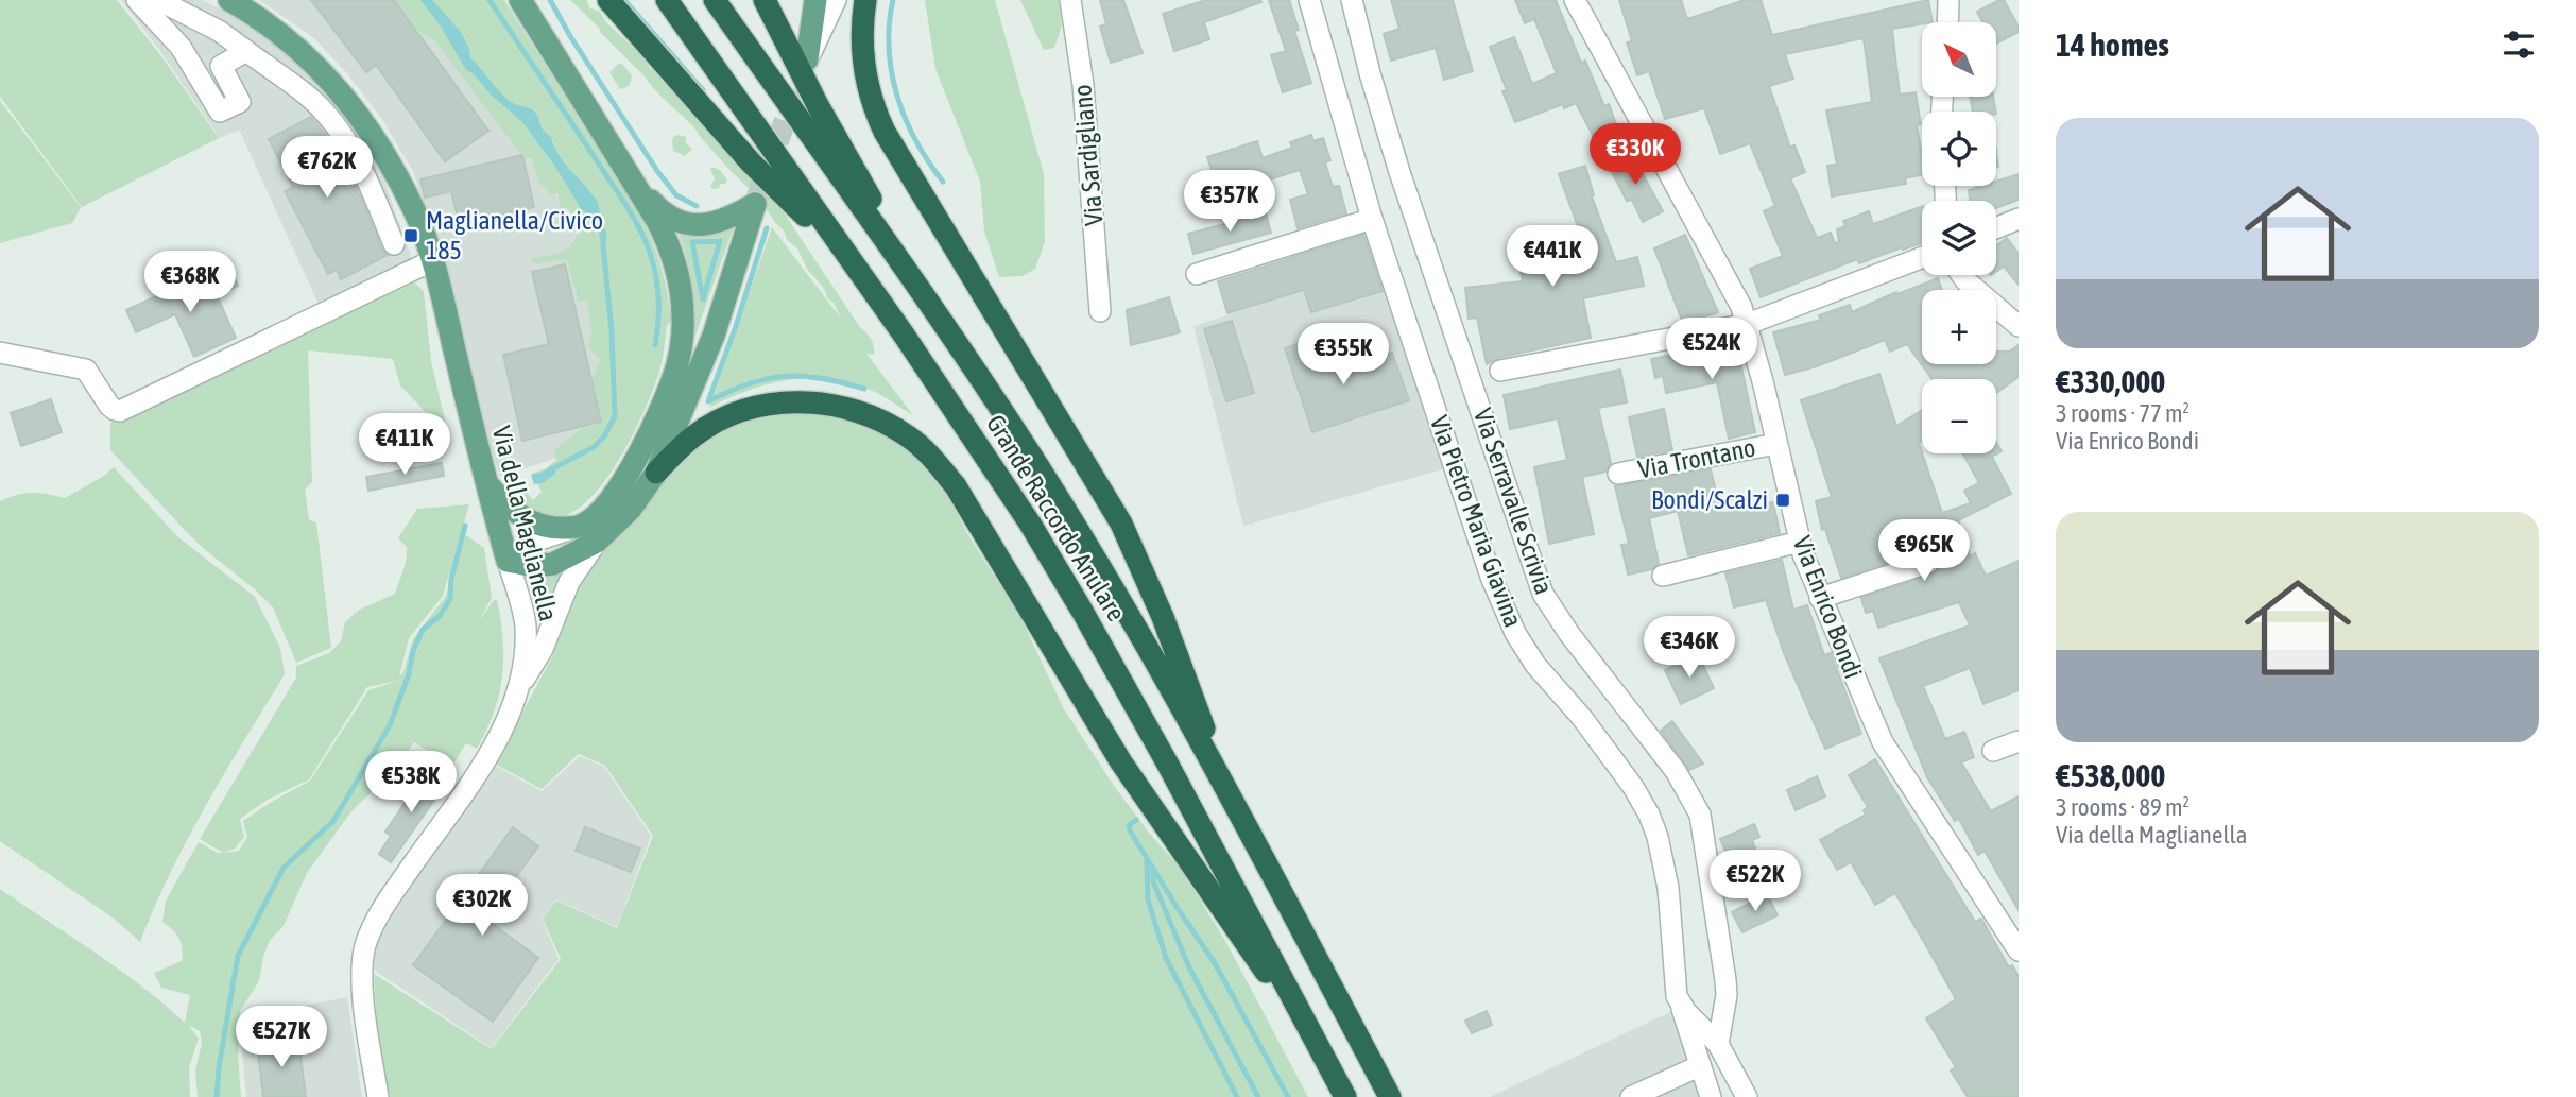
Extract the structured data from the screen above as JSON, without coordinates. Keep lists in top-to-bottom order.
{
  "streets": {
    "highway": ["Grande Raccordo Anulare"],
    "main road": ["Via della Maglianella"],
    "street": [
      "Via Sardigliano",
      "Via Trontano",
      "Via Serravalle Scrivia",
      "Via Pietro Maria Giavina",
      "Via Enrico Bondi"
    ]
  },
  "crossings": [
    ["Via Trontano", "Via Enrico Bondi"]
  ],
  "places": {
    "transit": ["Maglianella/Civico 185", "Bondi/Scalzi"]
  },
  "north": "top left",
  "page": {
    "heading": "14 homes",
    "map_buttons": ["+", "−"],
    "list": [
      {
        "name": "€330,000",
        "note": "3 rooms · 77 m² · Via Enrico Bondi"
      },
      {
        "name": "€538,000",
        "note": "3 rooms · 89 m² · Via della Maglianella"
      }
    ],
    "price": [
      "€330K",
      "€762K",
      "€357K",
      "€441K",
      "€368K",
      "€524K",
      "€355K",
      "€411K",
      "€965K",
      "€346K",
      "€538K",
      "€522K",
      "€302K",
      "€527K"
    ]
  }
}
